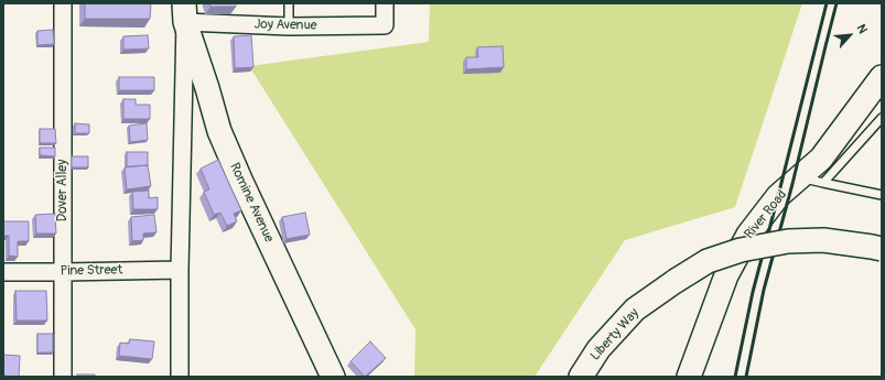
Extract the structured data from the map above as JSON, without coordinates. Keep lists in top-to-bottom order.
{
  "streets": {
    "street": [
      "Joy Avenue",
      "Dover Alley",
      "Romine Avenue",
      "River Road",
      "Pine Street",
      "Liberty Way"
    ]
  },
  "crossings": [
    ["Joy Avenue", "Romine Avenue"],
    ["Dover Alley", "Pine Street"]
  ],
  "north": "top right"
}
